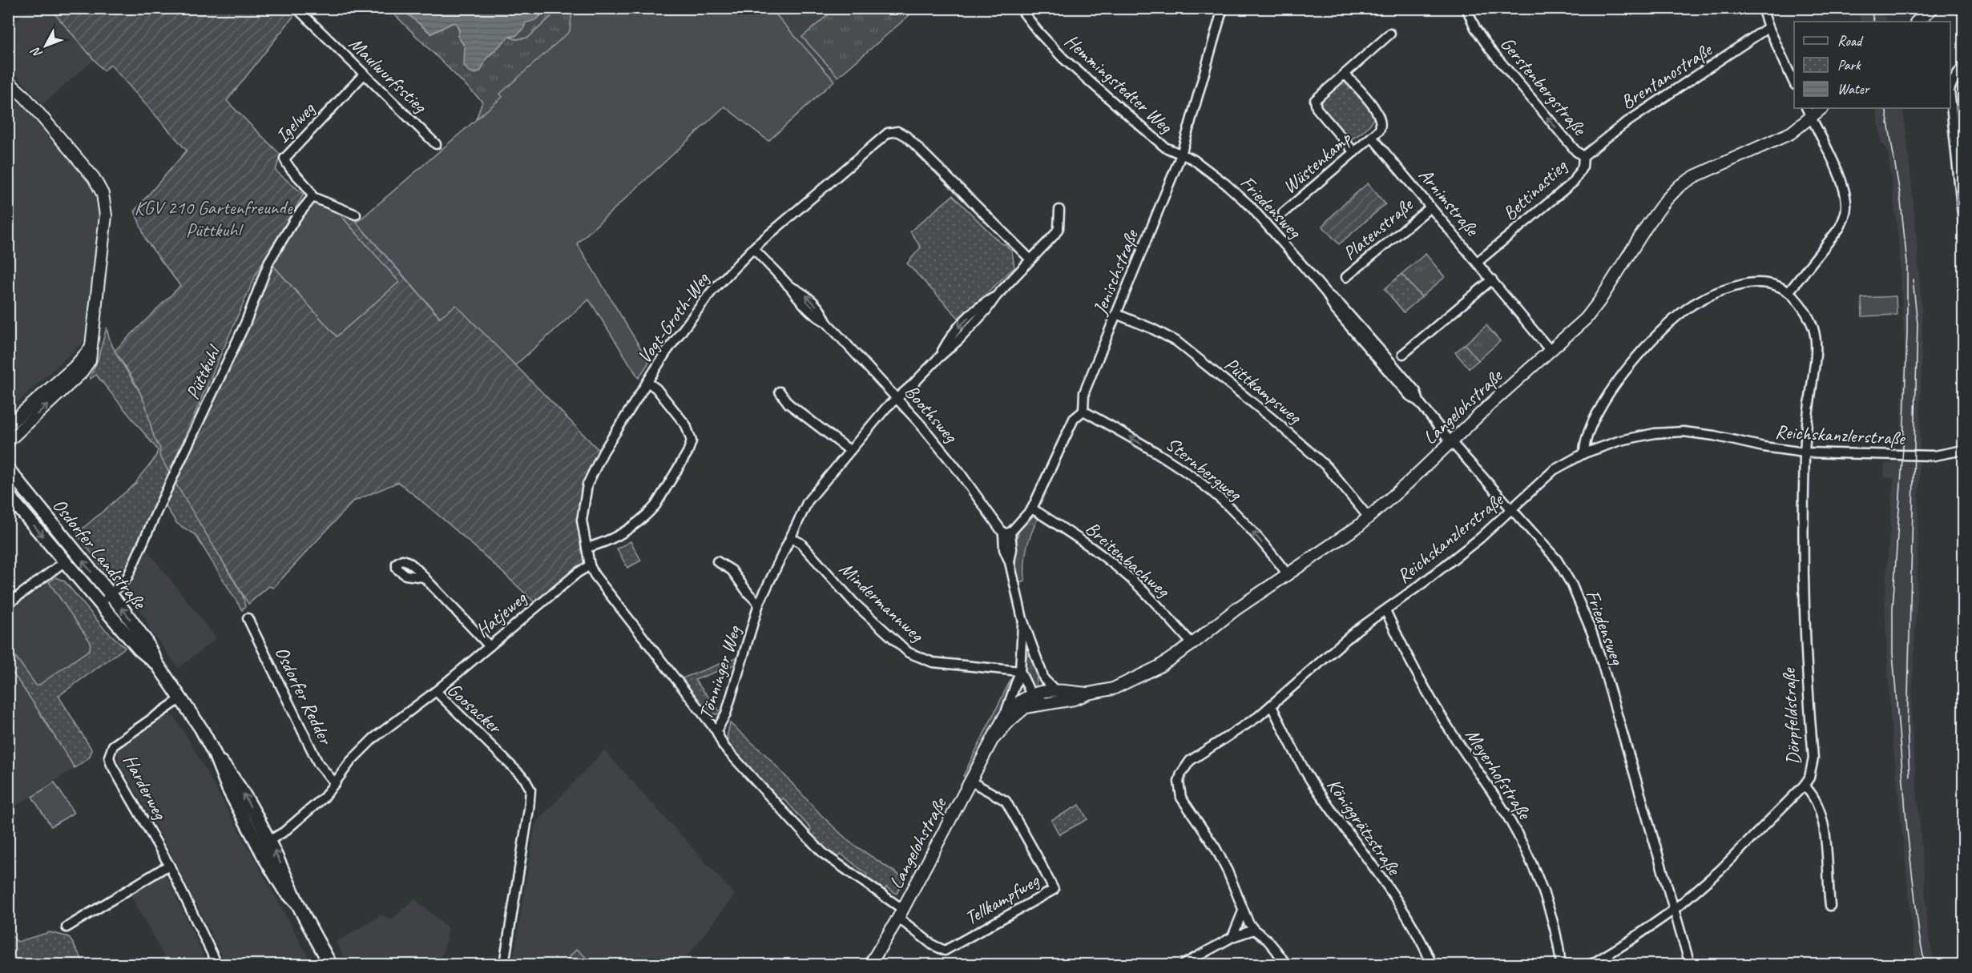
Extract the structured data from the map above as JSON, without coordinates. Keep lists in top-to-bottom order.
{
  "streets": {
    "main road": ["Osdorfer Landstraße"],
    "street": [
      "Maulwurfsstieg",
      "Brentanostraße",
      "Hemmingstedter Weg",
      "Gerstenbergstraße",
      "Igelweg",
      "Wüstenkamp",
      "Bettinastieg",
      "Arnimstraße",
      "Friedensweg",
      "Platenstraße",
      "Jenischstraße",
      "Vogt-Groth-Weg",
      "Püttkuhl",
      "Püttkampsweg",
      "Langelohstraße",
      "Boothsweg",
      "Reichskanzlerstraße",
      "Sternbergweg",
      "Breitenbachweg",
      "Mindermannweg",
      "Hatjeweg",
      "Tönninger Weg",
      "Osdorfer Redder",
      "Goosacker",
      "Dörpfeldstraße",
      "Meyerhofstraße",
      "Harderweg",
      "Königgrätzstraße",
      "Tellkampfweg"
    ]
  },
  "crossings": [
    ["Maulwurfsstieg", "Igelweg"],
    ["Brentanostraße", "Gerstenbergstraße"],
    ["Brentanostraße", "Bettinastieg"],
    ["Hemmingstedter Weg", "Friedensweg"],
    ["Hemmingstedter Weg", "Jenischstraße"],
    ["Gerstenbergstraße", "Bettinastieg"],
    ["Igelweg", "Püttkuhl"],
    ["Wüstenkamp", "Arnimstraße"],
    ["Bettinastieg", "Arnimstraße"],
    ["Arnimstraße", "Platenstraße"],
    ["Arnimstraße", "Langelohstraße"],
    ["Friedensweg", "Jenischstraße"],
    ["Friedensweg", "Langelohstraße"],
    ["Friedensweg", "Reichskanzlerstraße"],
    ["Friedensweg", "Dörpfeldstraße"],
    ["Jenischstraße", "Püttkampsweg"],
    ["Jenischstraße", "Sternbergweg"],
    ["Vogt-Groth-Weg", "Boothsweg"],
    ["Vogt-Groth-Weg", "Hatjeweg"],
    ["Vogt-Groth-Weg", "Tönninger Weg"],
    ["Püttkuhl", "Osdorfer Landstraße"],
    ["Püttkampsweg", "Langelohstraße"],
    ["Langelohstraße", "Sternbergweg"],
    ["Langelohstraße", "Breitenbachweg"],
    ["Langelohstraße", "Tönninger Weg"],
    ["Langelohstraße", "Tellkampfweg"],
    ["Boothsweg", "Tönninger Weg"],
    ["Reichskanzlerstraße", "Dörpfeldstraße"],
    ["Reichskanzlerstraße", "Meyerhofstraße"],
    ["Reichskanzlerstraße", "Königgrätzstraße"],
    ["Osdorfer Landstraße", "Goosacker"],
    ["Osdorfer Landstraße", "Harderweg"],
    ["Mindermannweg", "Tönninger Weg"],
    ["Hatjeweg", "Goosacker"],
    ["Tönninger Weg", "Tellkampfweg"],
    ["Osdorfer Redder", "Goosacker"]
  ],
  "one_way": ["Gerstenbergstraße", "Sternbergweg"],
  "parks": ["KGV 210 Gartenfreunde Püttkuhl"],
  "legend": ["Road", "Park", "Water"],
  "north": "bottom left"
}
